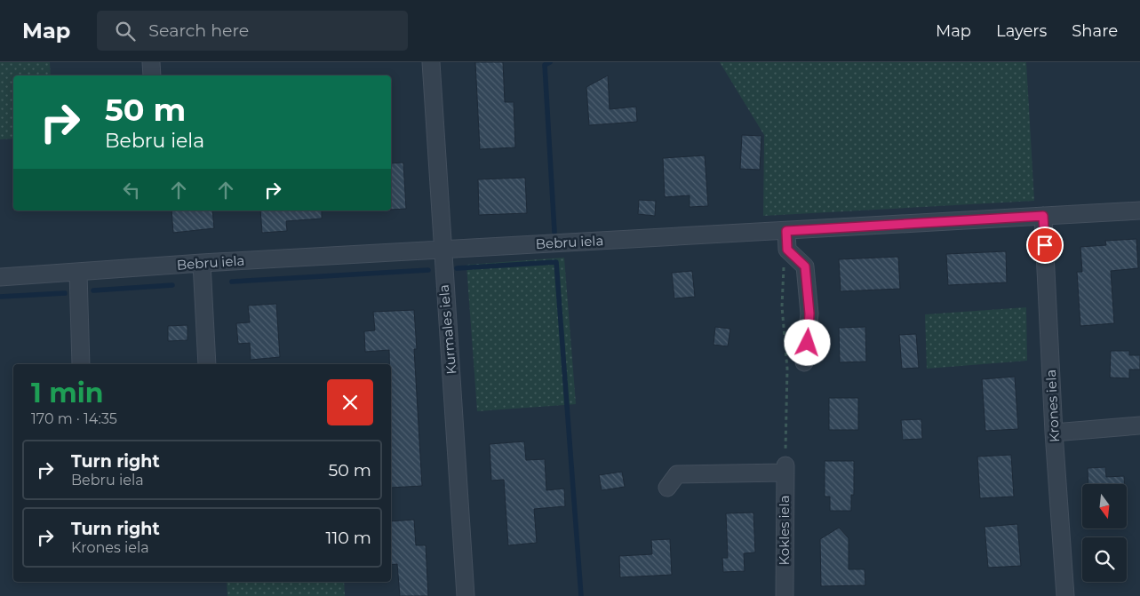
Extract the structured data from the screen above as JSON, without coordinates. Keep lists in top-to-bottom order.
{
  "streets": {
    "street": [
      "Bebru iela",
      "Kurmales iela",
      "Krones iela",
      "Kokles iela"
    ]
  },
  "crossings": [
    ["Bebru iela", "Kurmales iela"],
    ["Bebru iela", "Krones iela"]
  ],
  "north": "bottom",
  "page": {
    "header": "Map",
    "search": "Search here",
    "nav": ["Map", "Layers", "Share"],
    "turn": ["50 m", "Bebru iela"],
    "heading": ["1 min", "170 m · 14:35"],
    "list": [
      {
        "name": "Turn right",
        "note": "Bebru iela",
        "value": "50 m"
      },
      {
        "name": "Turn right",
        "note": "Krones iela",
        "value": "110 m"
      }
    ]
  }
}
